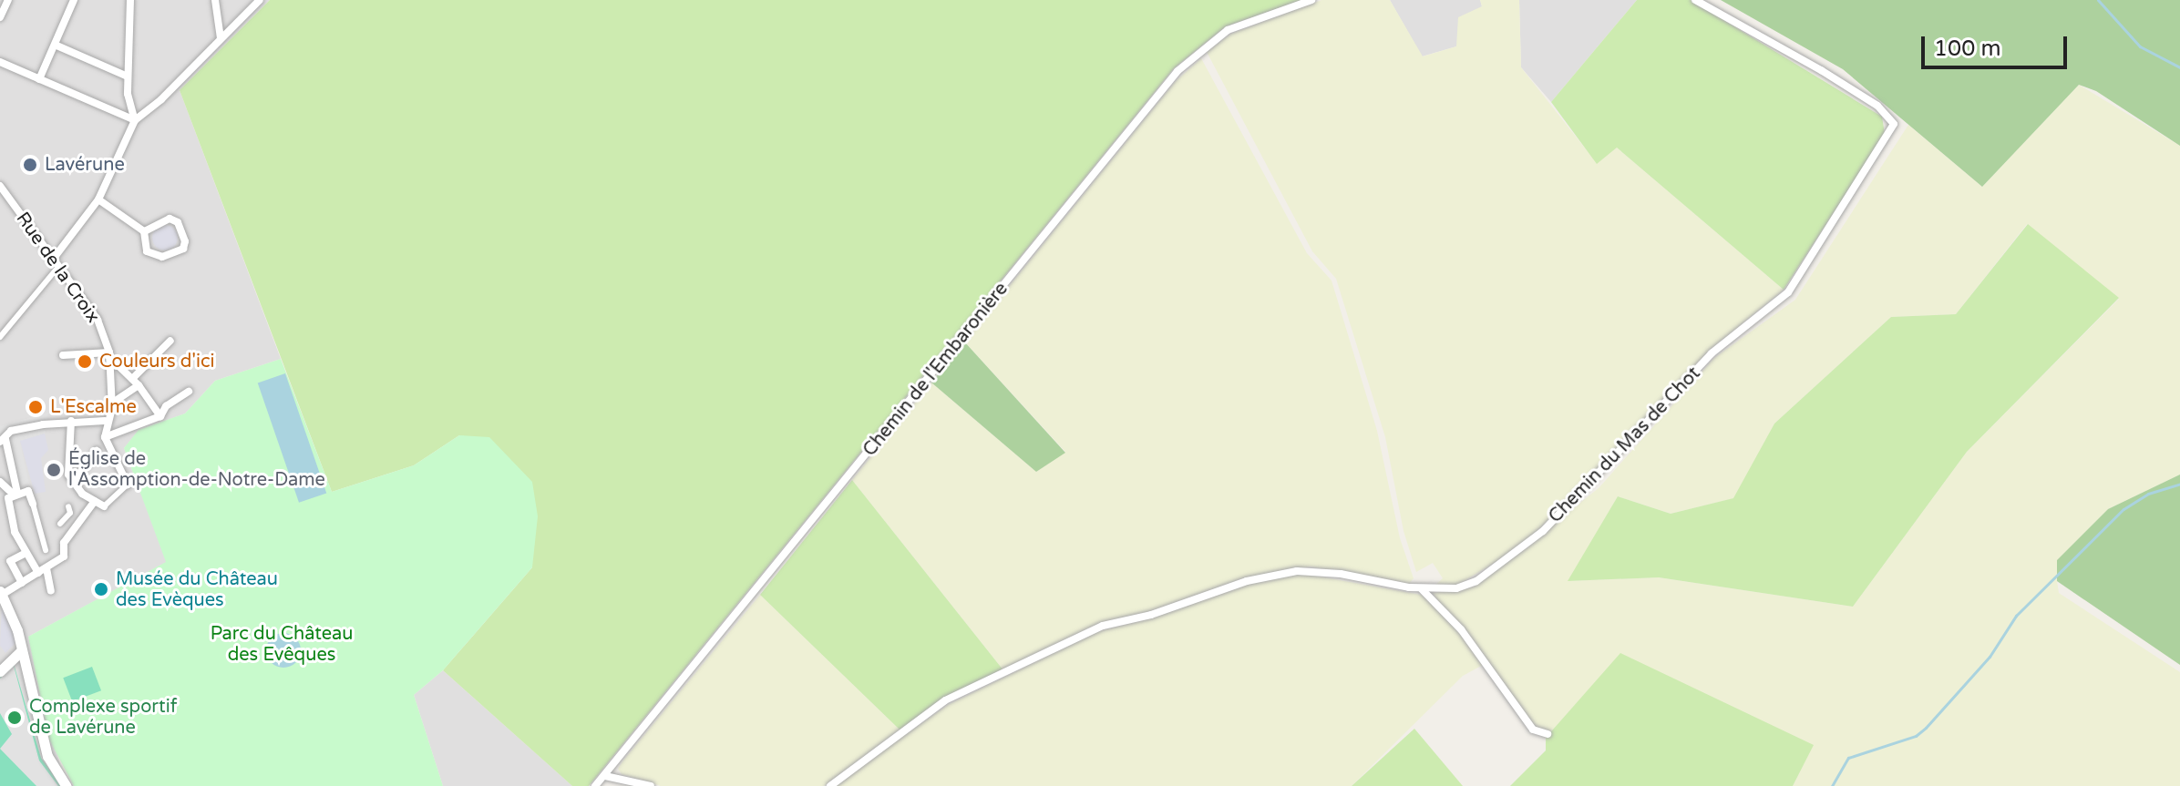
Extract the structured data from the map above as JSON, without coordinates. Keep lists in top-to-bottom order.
{
  "streets": {
    "street": ["Rue de la Croix", "Chemin de l'Embaronière", "Chemin du Mas de Chot"]
  },
  "parks": ["Parc du Château des Evêques"],
  "places": [
    "Lavérune",
    "Couleurs d'ici",
    "L'Escalme",
    "Église de l'Assomption-de-Notre-Dame",
    "Musée du Château des Evèques",
    "Complexe sportif de Lavérune"
  ],
  "scale_bar": "100 m"
}
